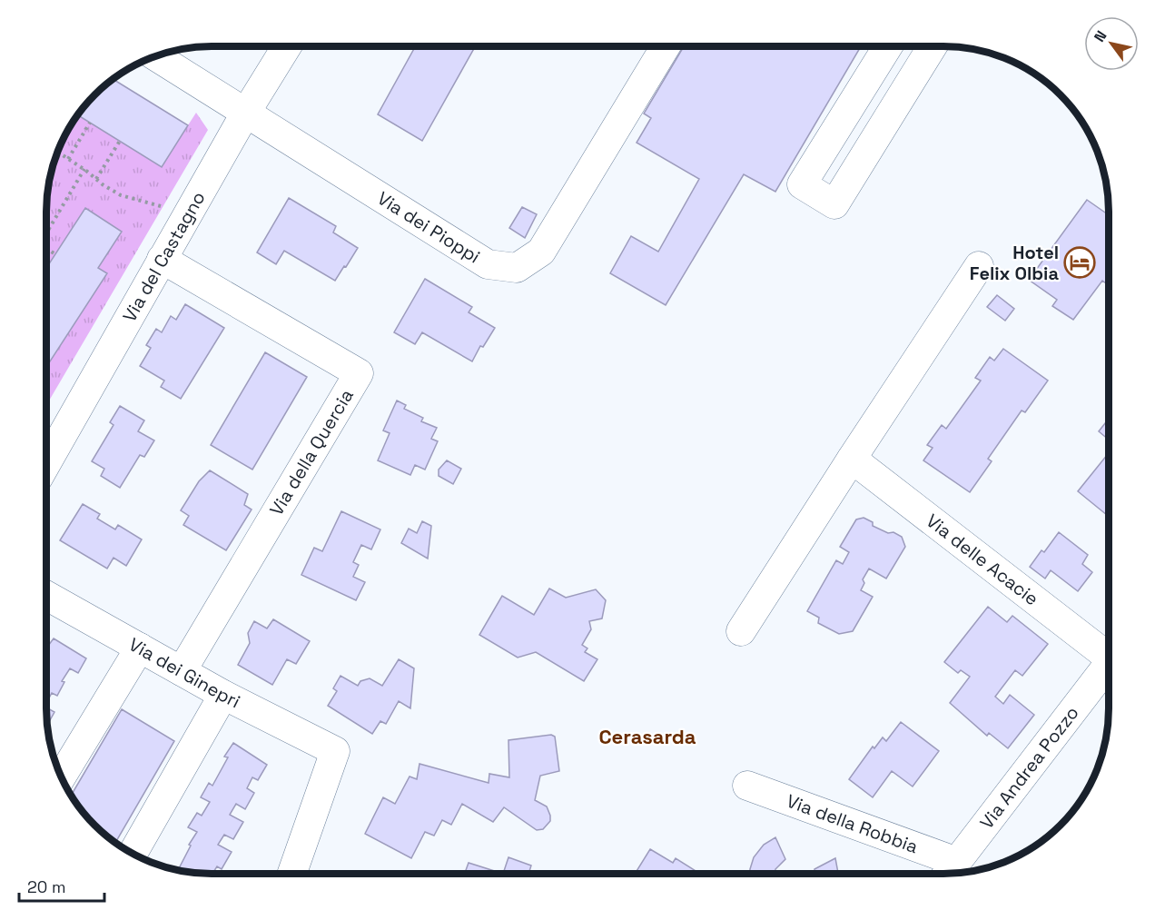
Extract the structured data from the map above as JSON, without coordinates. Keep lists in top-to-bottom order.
{
  "streets": {
    "street": [
      "Via dei Pioppi",
      "Via del Castagno",
      "Via della Quercia",
      "Via delle Acacie",
      "Via dei Ginepri",
      "Via Andrea Pozzo",
      "Via della Robbia"
    ]
  },
  "crossings": [
    ["Via dei Pioppi", "Via del Castagno"],
    ["Via del Castagno", "Via della Quercia"],
    ["Via della Quercia", "Via dei Ginepri"],
    ["Via Andrea Pozzo", "Via della Robbia"]
  ],
  "districts": ["Cerasarda"],
  "places": {
    "hotel": ["Hotel Felix Olbia"]
  },
  "scale_bar": "20 m",
  "north": "top left"
}
